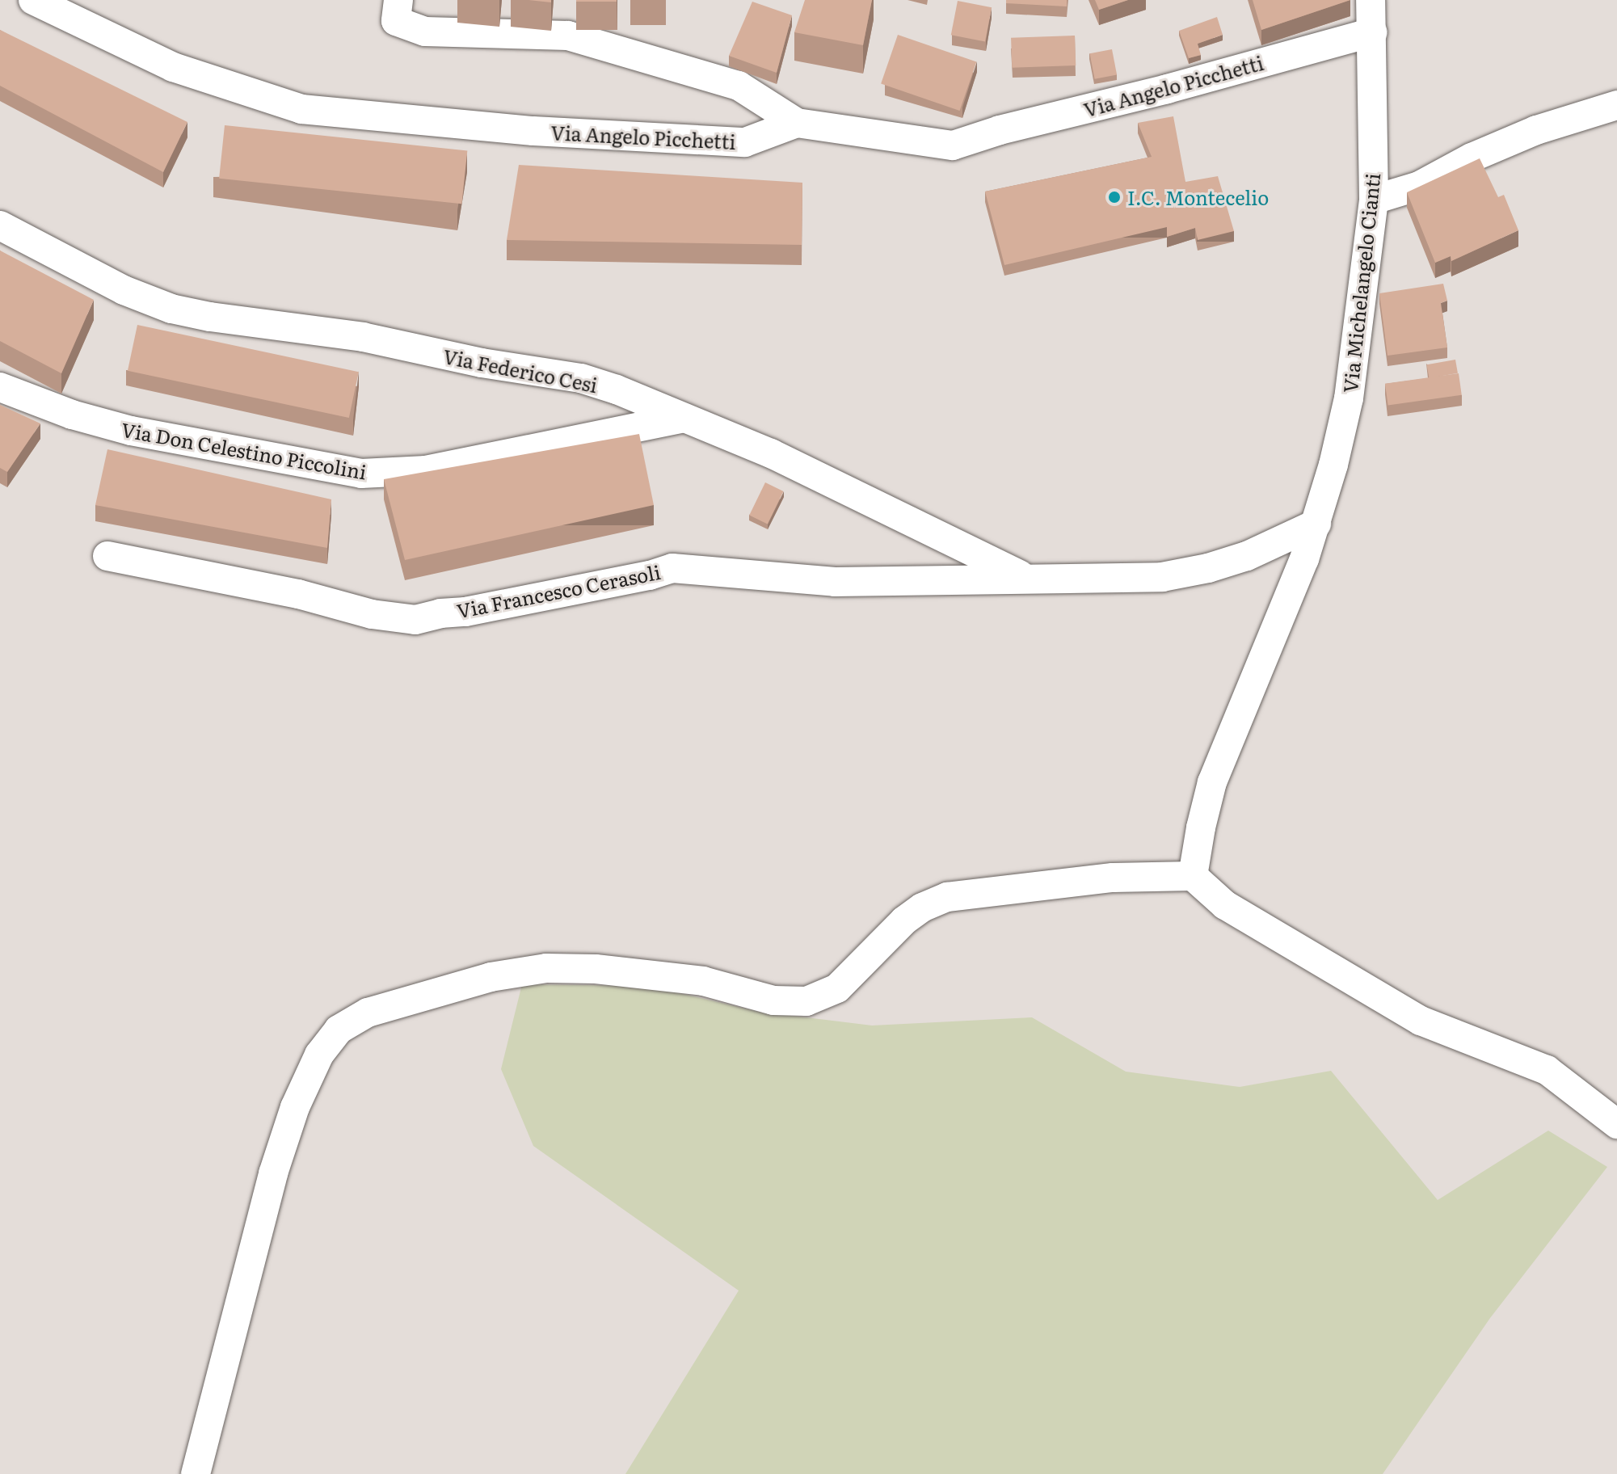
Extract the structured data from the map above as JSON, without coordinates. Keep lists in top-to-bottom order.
{
  "streets": {
    "street": [
      "Via Angelo Picchetti",
      "Via Michelangelo Cianti",
      "Via Federico Cesi",
      "Via Don Celestino Piccolini",
      "Via Francesco Cerasoli"
    ]
  },
  "crossings": [
    ["Via Angelo Picchetti", "Via Michelangelo Cianti"],
    ["Via Michelangelo Cianti", "Via Francesco Cerasoli"],
    ["Via Federico Cesi", "Via Don Celestino Piccolini"],
    ["Via Federico Cesi", "Via Francesco Cerasoli"]
  ],
  "places": ["I.C. Montecelio"]
}
